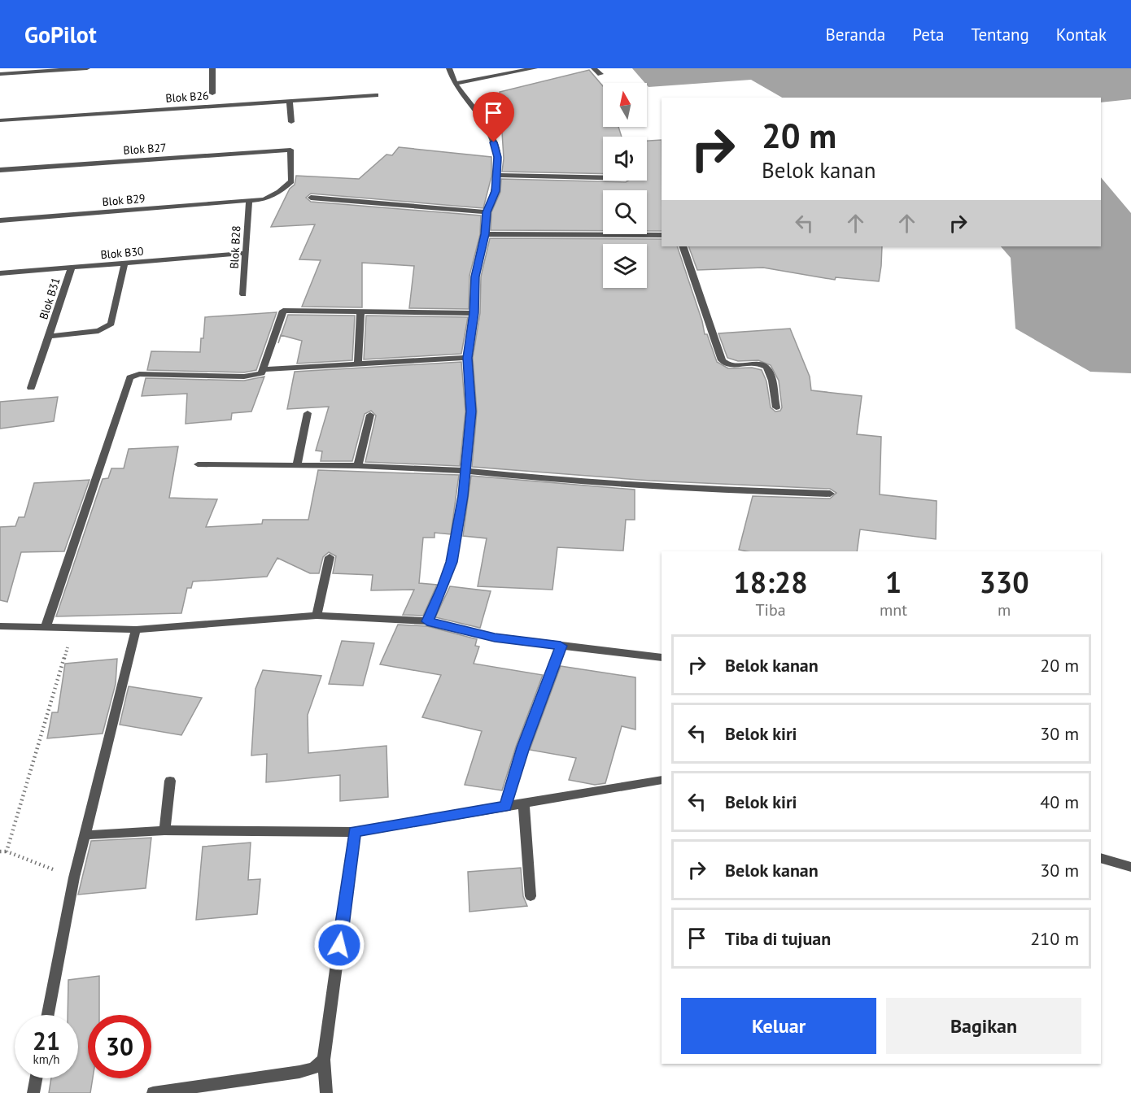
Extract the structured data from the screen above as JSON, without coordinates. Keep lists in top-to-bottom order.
{
  "streets": {
    "street": [
      "Blok B26",
      "Blok B27",
      "Blok B29",
      "Blok B28",
      "Blok B30",
      "Blok B31"
    ]
  },
  "crossings": [
    ["Blok B27", "Blok B29"],
    ["Blok B29", "Blok B28"],
    ["Blok B28", "Blok B30"],
    ["Blok B30", "Blok B31"]
  ],
  "north": "top",
  "page": {
    "header": "GoPilot",
    "nav": [
      "Beranda",
      "Peta",
      "Tentang",
      "Kontak"
    ],
    "turn": ["20 m", "Belok kanan"],
    "eta": [
      "18:28",
      "Tiba",
      "1",
      "mnt",
      "330",
      "m"
    ],
    "list": [
      {
        "name": "Belok kanan",
        "value": "20 m"
      },
      {
        "name": "Belok kiri",
        "value": "30 m"
      },
      {
        "name": "Belok kiri",
        "value": "40 m"
      },
      {
        "name": "Belok kanan",
        "value": "30 m"
      },
      {
        "name": "Tiba di tujuan",
        "value": "210 m"
      }
    ],
    "buttons": ["Keluar", "Bagikan"],
    "speed": "21 km/h",
    "limit": "30"
  }
}
